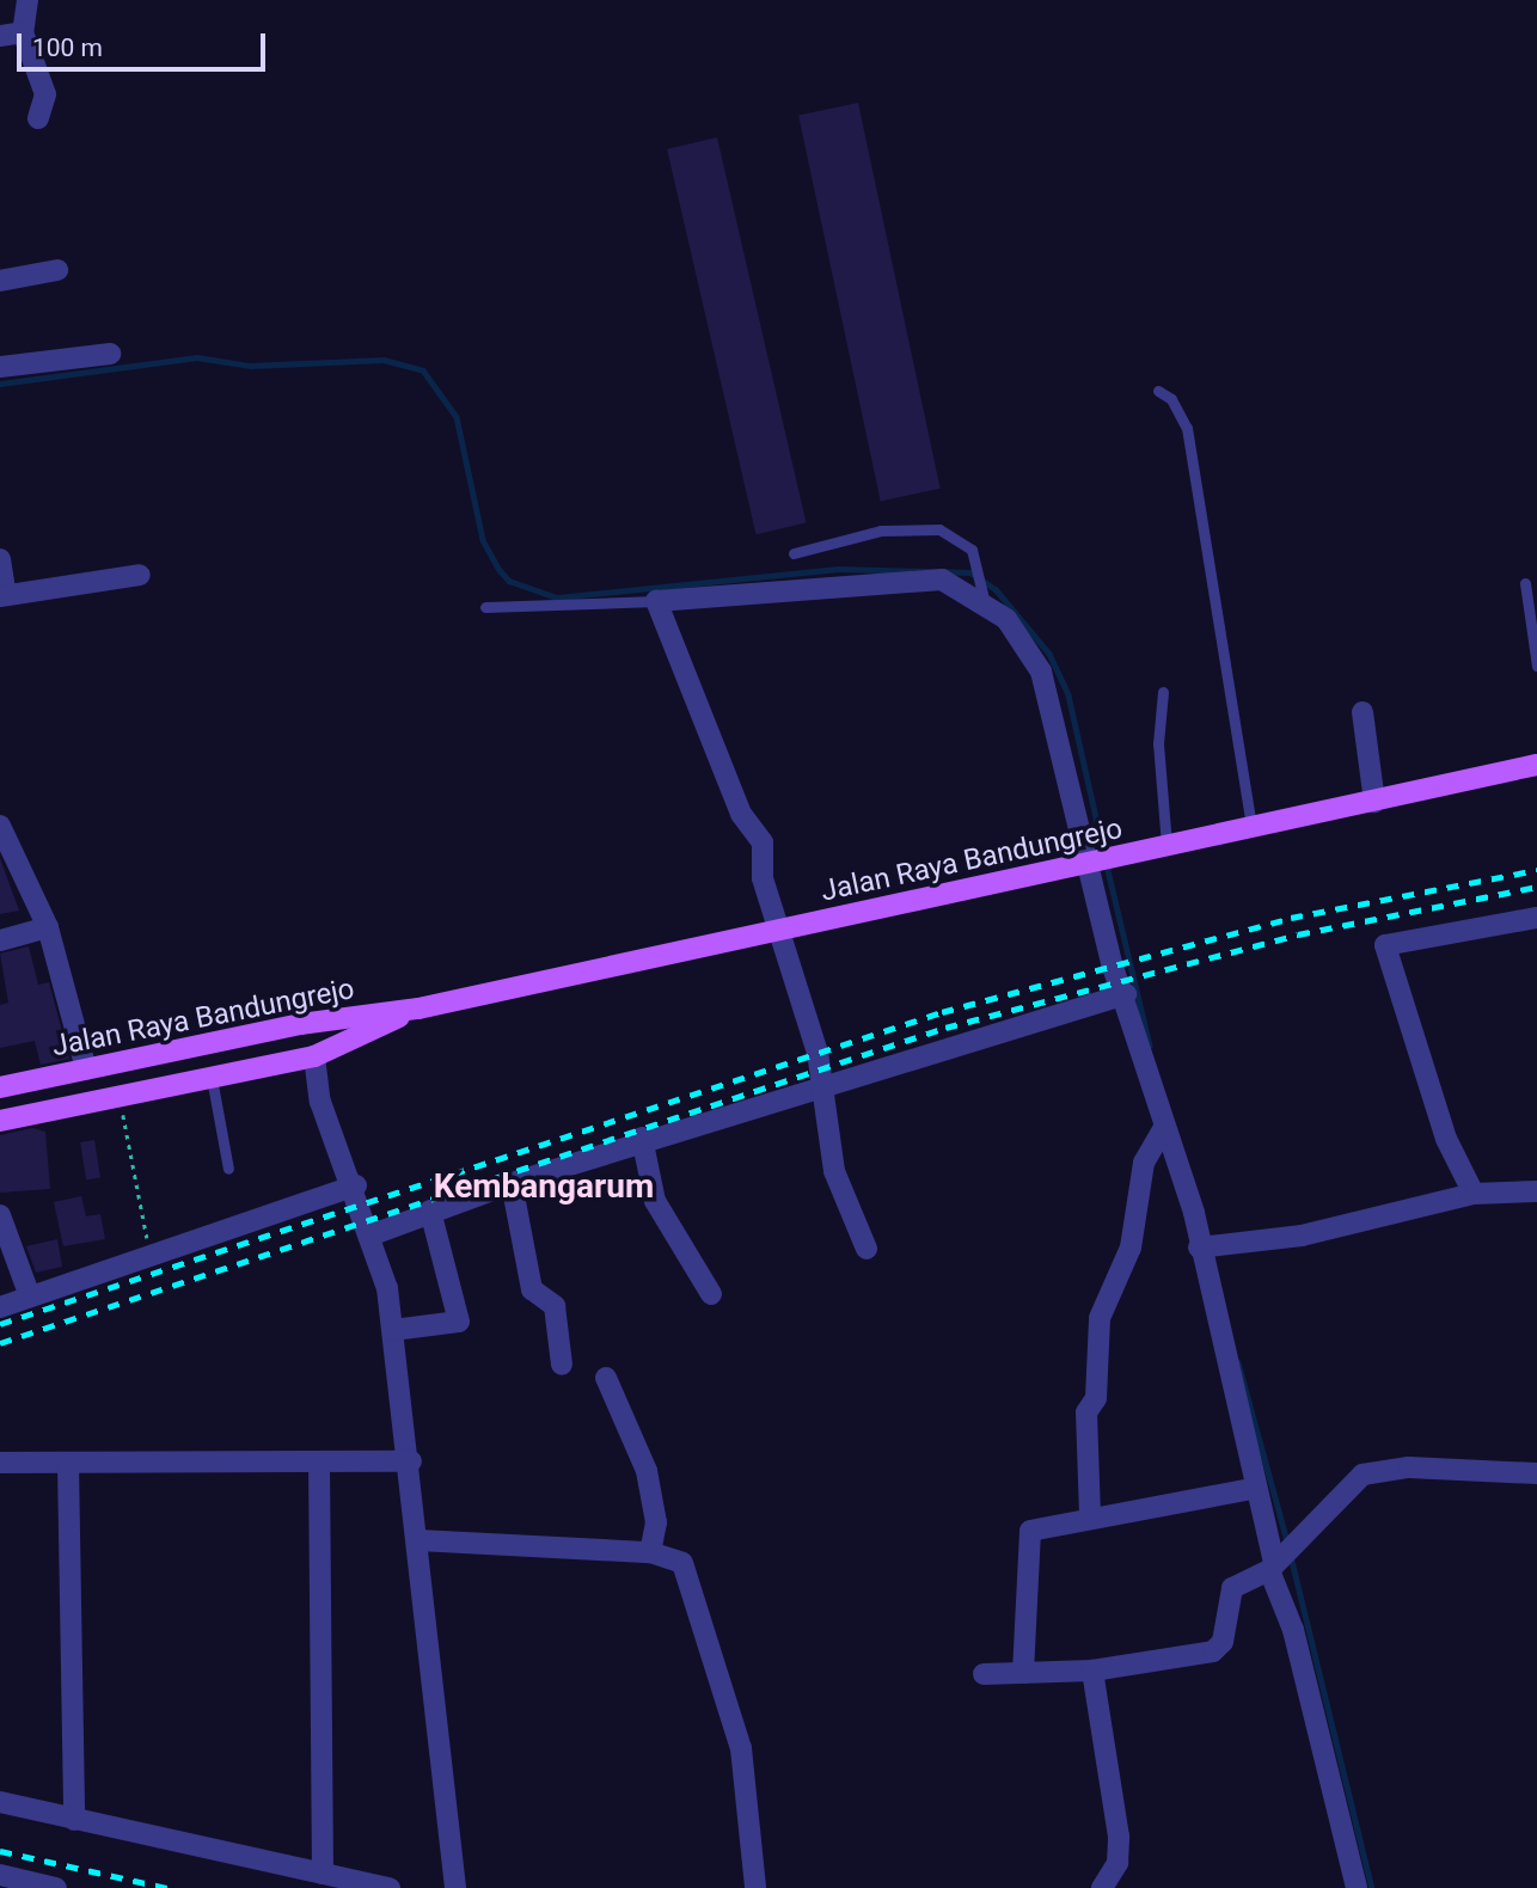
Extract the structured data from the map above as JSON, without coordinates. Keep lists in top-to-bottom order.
{
  "streets": {
    "main road": ["Jalan Raya Bandungrejo"]
  },
  "districts": ["Kembangarum"],
  "scale_bar": "100 m"
}
